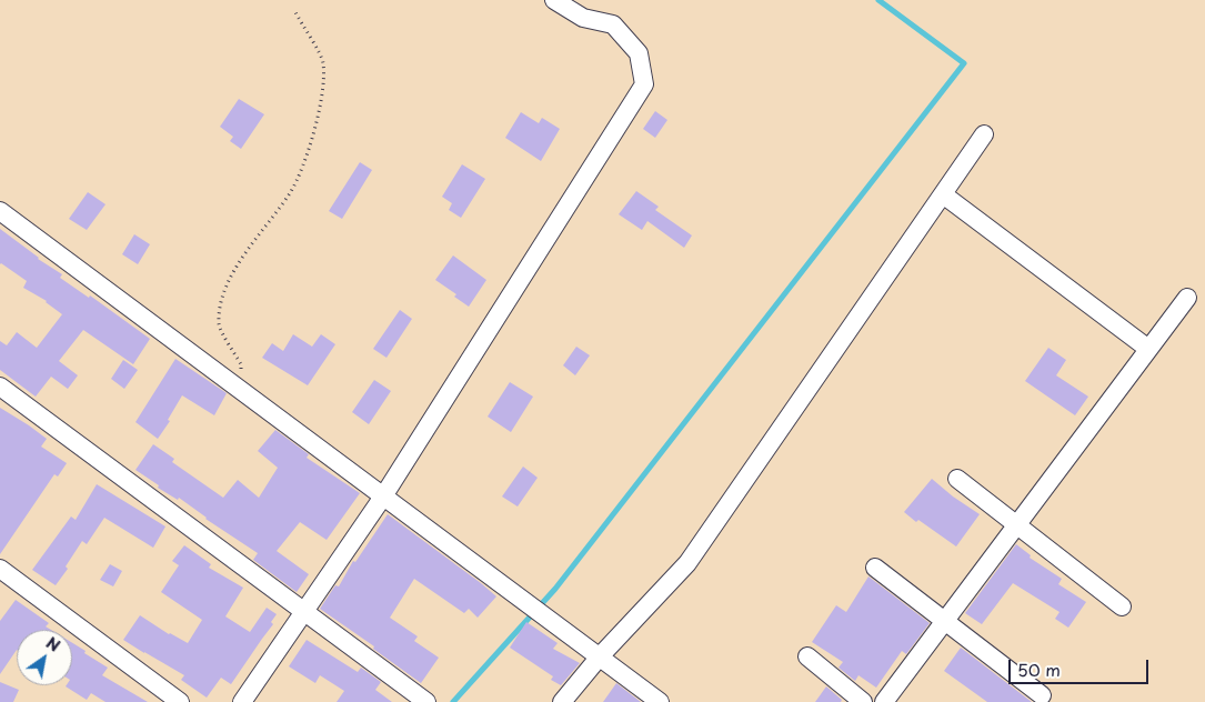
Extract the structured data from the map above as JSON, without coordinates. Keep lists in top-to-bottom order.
{
  "scale_bar": "50 m",
  "north": "top right"
}
